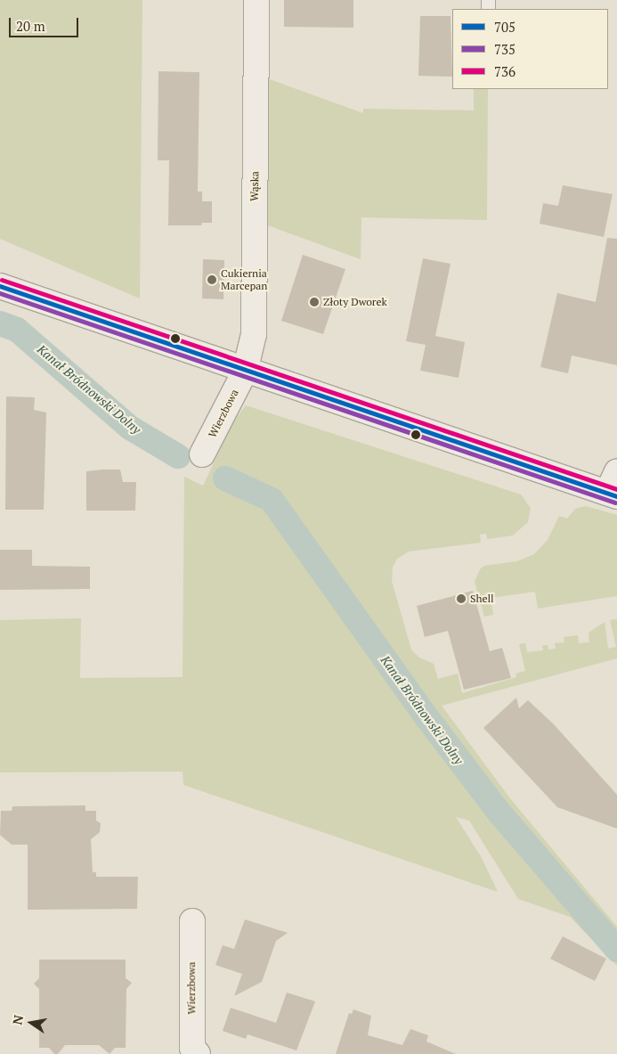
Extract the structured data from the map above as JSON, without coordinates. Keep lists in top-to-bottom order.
{
  "streets": {
    "main road": ["Wąska", "Wierzbowa"]
  },
  "crossings": [
    ["Wąska", "Wierzbowa"]
  ],
  "water": ["Kanał Bródnowski Dolny"],
  "places": ["Cukiernia Marcepan", "Złoty Dworek", "Shell"],
  "lines": ["transit line 736", "transit line 705", "transit line 735"],
  "legend": ["705", "735", "736"],
  "scale_bar": "20 m",
  "north": "left"
}
